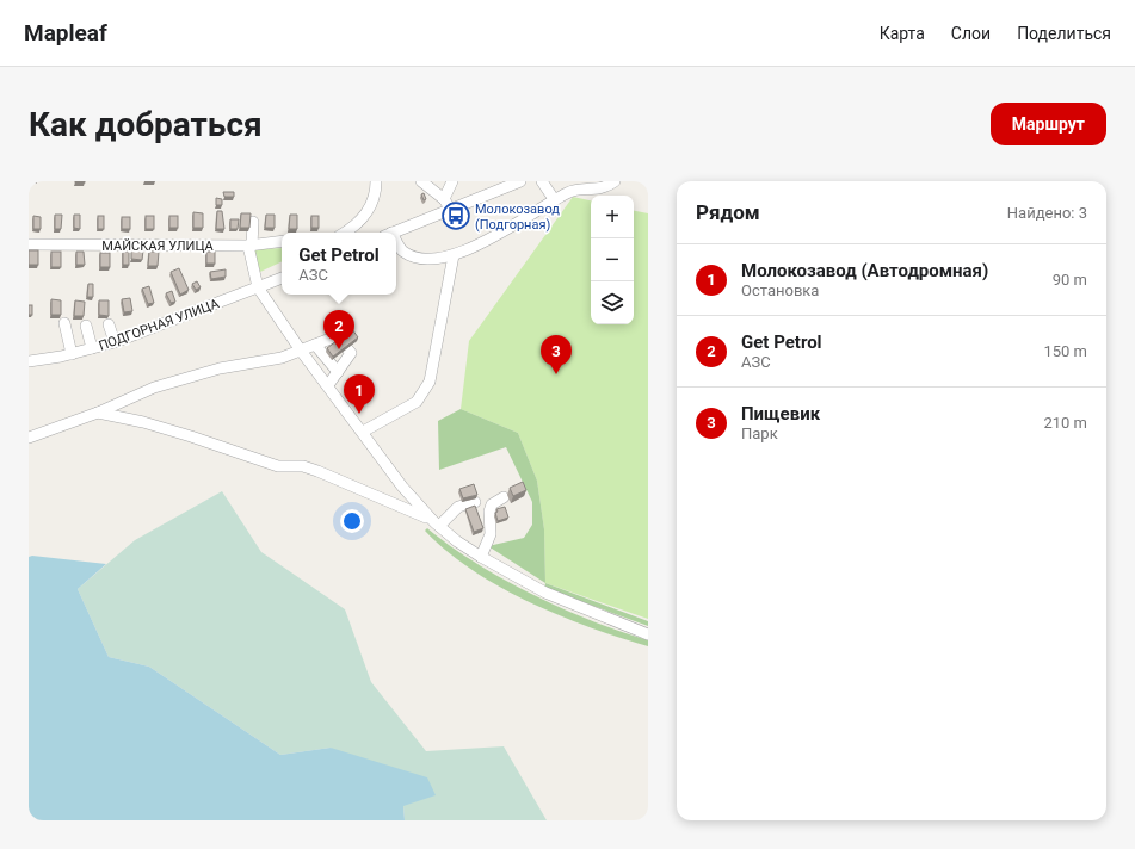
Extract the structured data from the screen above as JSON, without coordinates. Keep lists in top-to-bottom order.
{
  "streets": {
    "street": ["МАЙСКАЯ УЛИЦА", "ПОДГОРНАЯ УЛИЦА"]
  },
  "places": {
    "bus stop": ["Молокозавод (Подгорная)"]
  },
  "page": {
    "header": "Mapleaf",
    "nav": ["Карта", "Слои", "Поделиться"],
    "buttons": "Маршрут",
    "title": "Как добраться",
    "heading": ["Рядом", "Найдено: 3"],
    "map_buttons": ["+", "−"],
    "popup": ["Get Petrol", "АЗС"],
    "list": [
      {
        "mark": "1",
        "name": "Молокозавод (Автодромная)",
        "note": "Остановка",
        "value": "90 m"
      },
      {
        "mark": "2",
        "name": "Get Petrol",
        "note": "АЗС",
        "value": "150 m"
      },
      {
        "mark": "3",
        "name": "Пищевик",
        "note": "Парк",
        "value": "210 m"
      }
    ],
    "pins": ["2", "3", "1"]
  }
}
